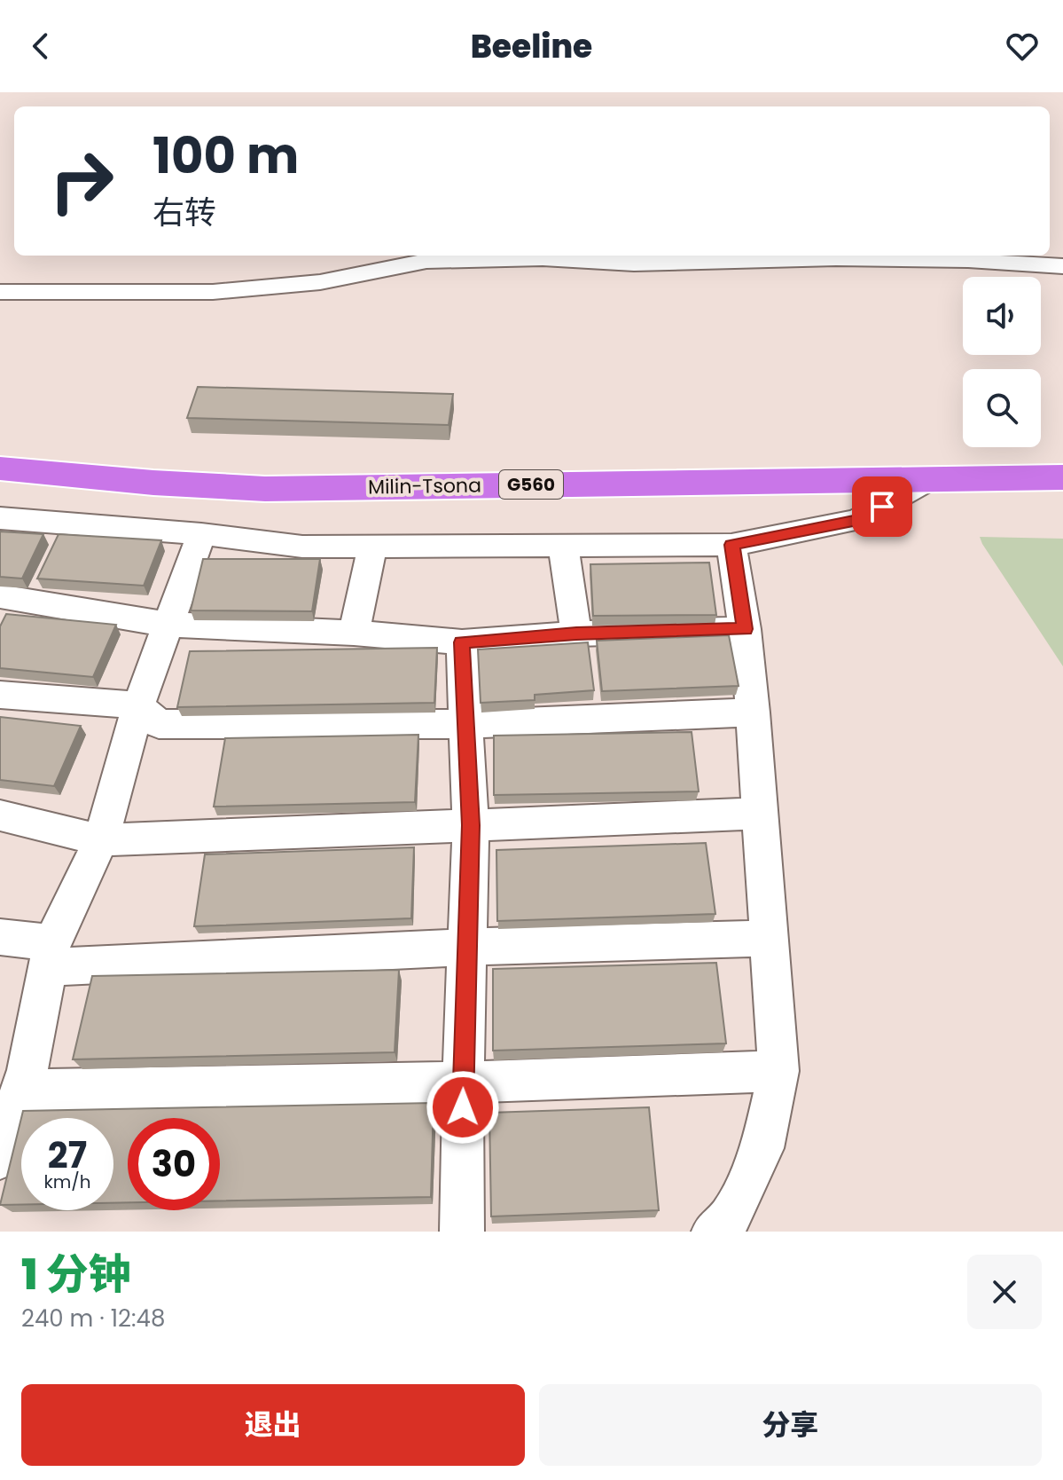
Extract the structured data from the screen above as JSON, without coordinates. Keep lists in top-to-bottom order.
{
  "streets": {
    "highway": ["G560", "Milin-Tsona"]
  },
  "page": {
    "header": "Beeline",
    "turn": ["100 m", "右转"],
    "speed": "27 km/h",
    "limit": "30",
    "heading": ["1 分钟", "240 m · 12:48"],
    "buttons": ["退出", "分享"]
  }
}
